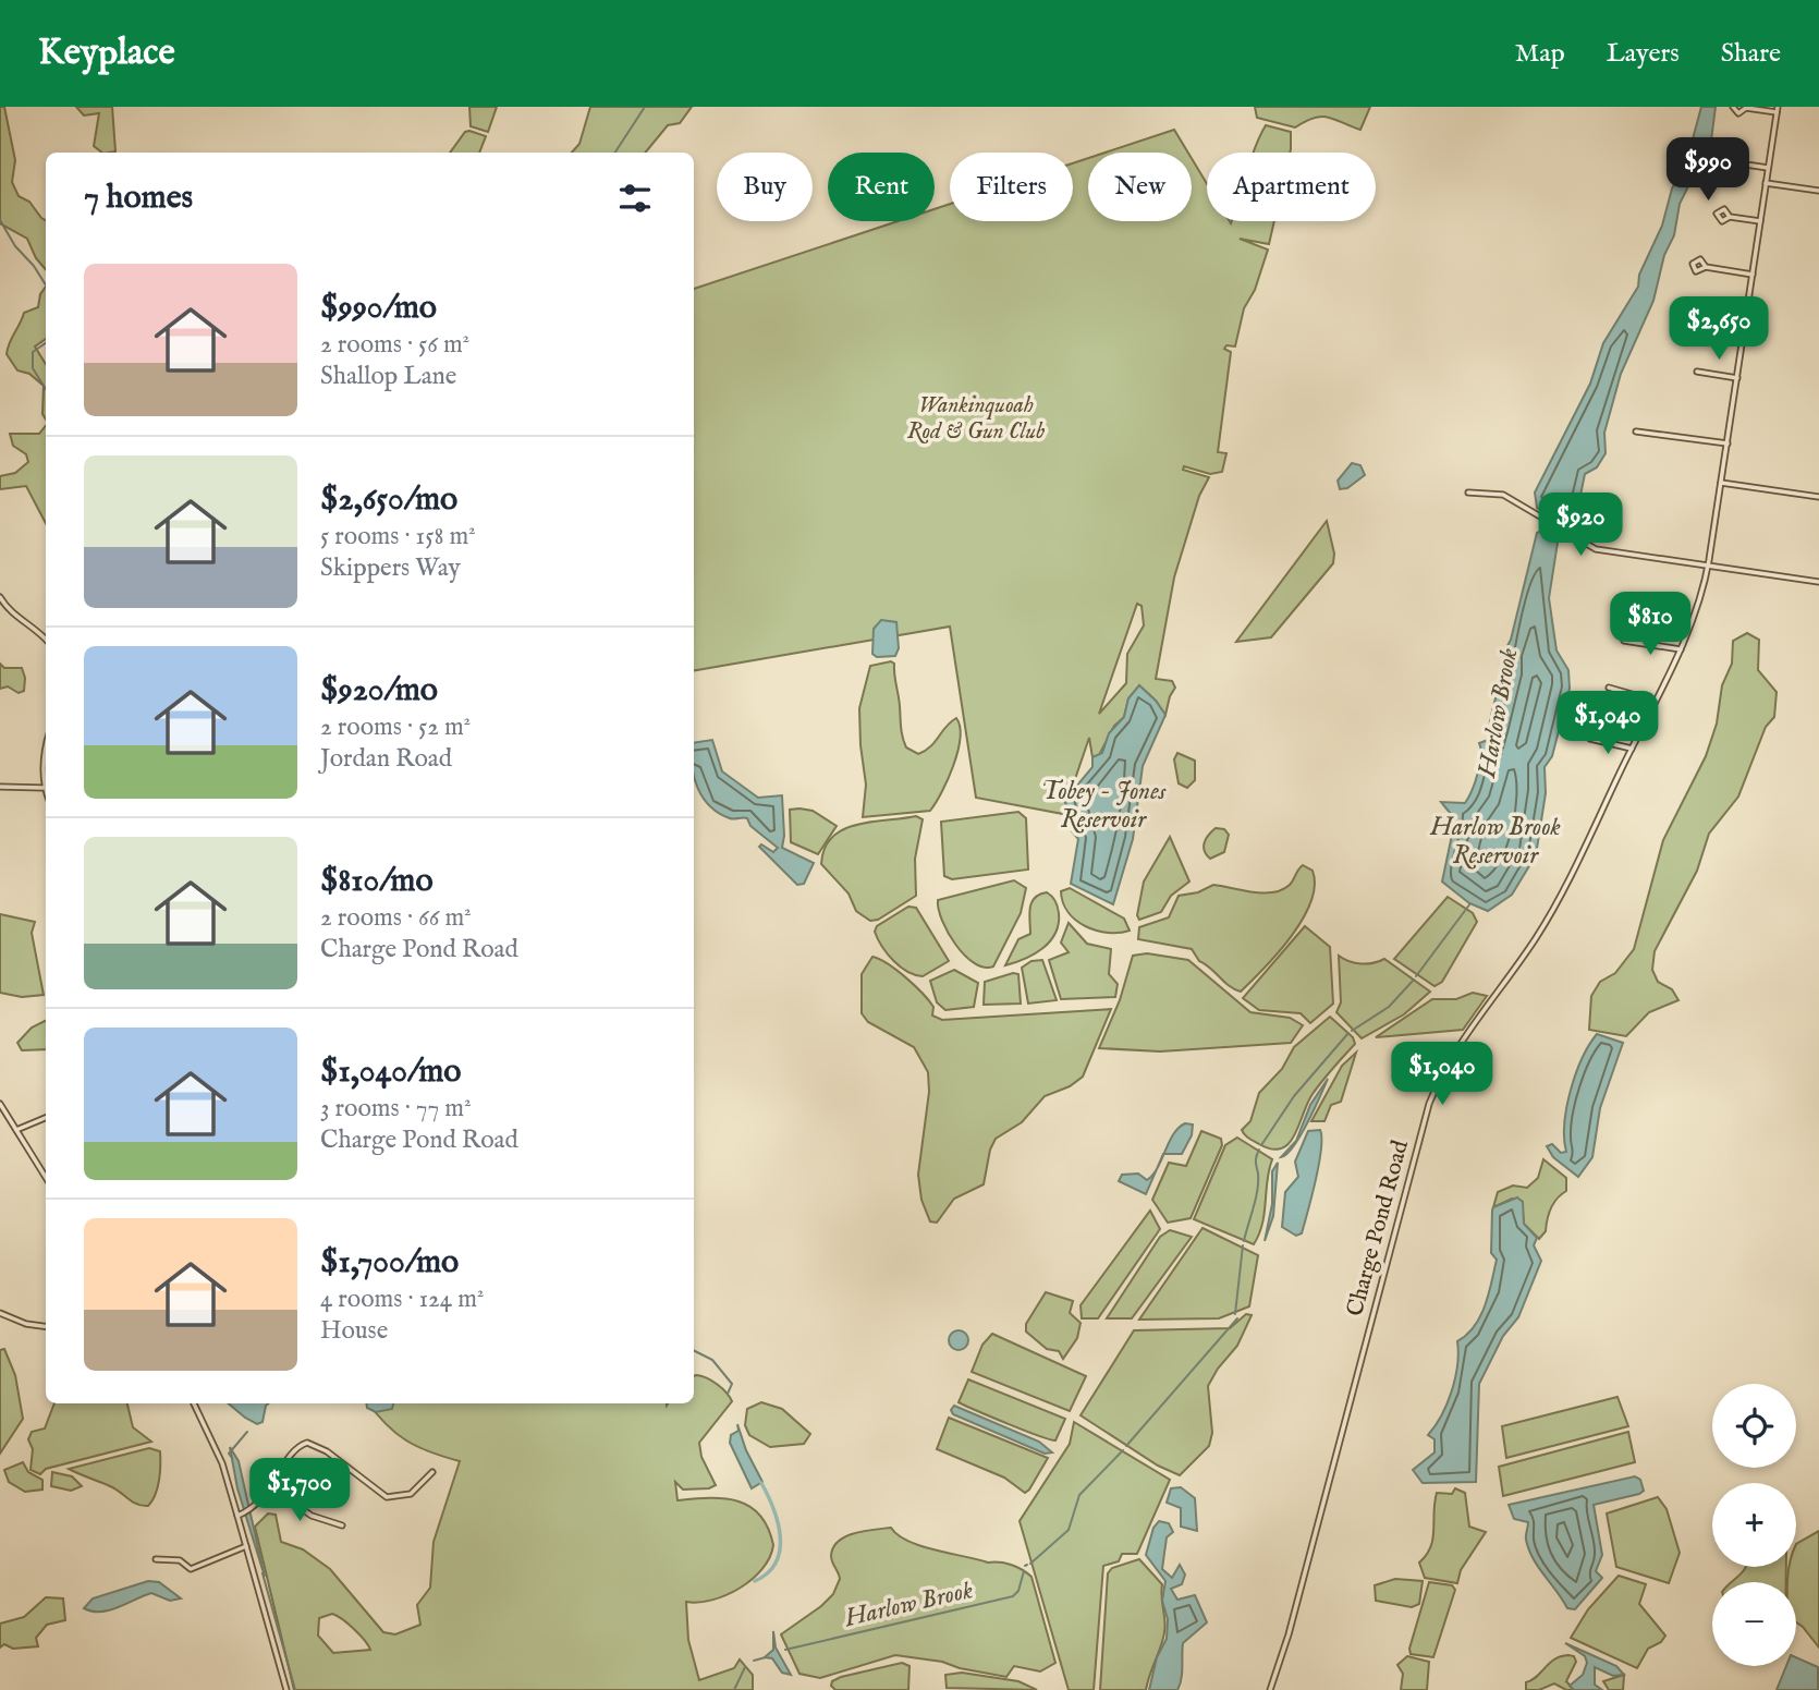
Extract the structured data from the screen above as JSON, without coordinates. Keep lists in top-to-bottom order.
{
  "streets": {
    "street": ["Charge Pond Road"]
  },
  "water": ["Harlow Brook", "Tobey - Jones Reservoir", "Harlow Brook Reservoir"],
  "parks": ["Wankinquoah Rod & Gun Club"],
  "page": {
    "header": "Keyplace",
    "nav": ["Map", "Layers", "Share"],
    "price": [
      "$990",
      "$2,650",
      "$920",
      "$810",
      "$1,040",
      "$1,040",
      "$1,700"
    ],
    "chip": [
      "Buy",
      "Rent",
      "Filters",
      "New",
      "Apartment"
    ],
    "heading": "7 homes",
    "list": [
      {
        "name": "$990/mo",
        "note": "2 rooms · 56 m² · Shallop Lane"
      },
      {
        "name": "$2,650/mo",
        "note": "5 rooms · 158 m² · Skippers Way"
      },
      {
        "name": "$920/mo",
        "note": "2 rooms · 52 m² · Jordan Road"
      },
      {
        "name": "$810/mo",
        "note": "2 rooms · 66 m² · Charge Pond Road"
      },
      {
        "name": "$1,040/mo",
        "note": "3 rooms · 77 m² · Charge Pond Road"
      },
      {
        "name": "$1,700/mo",
        "note": "4 rooms · 124 m² · House"
      }
    ],
    "map_buttons": ["+", "−"]
  }
}
